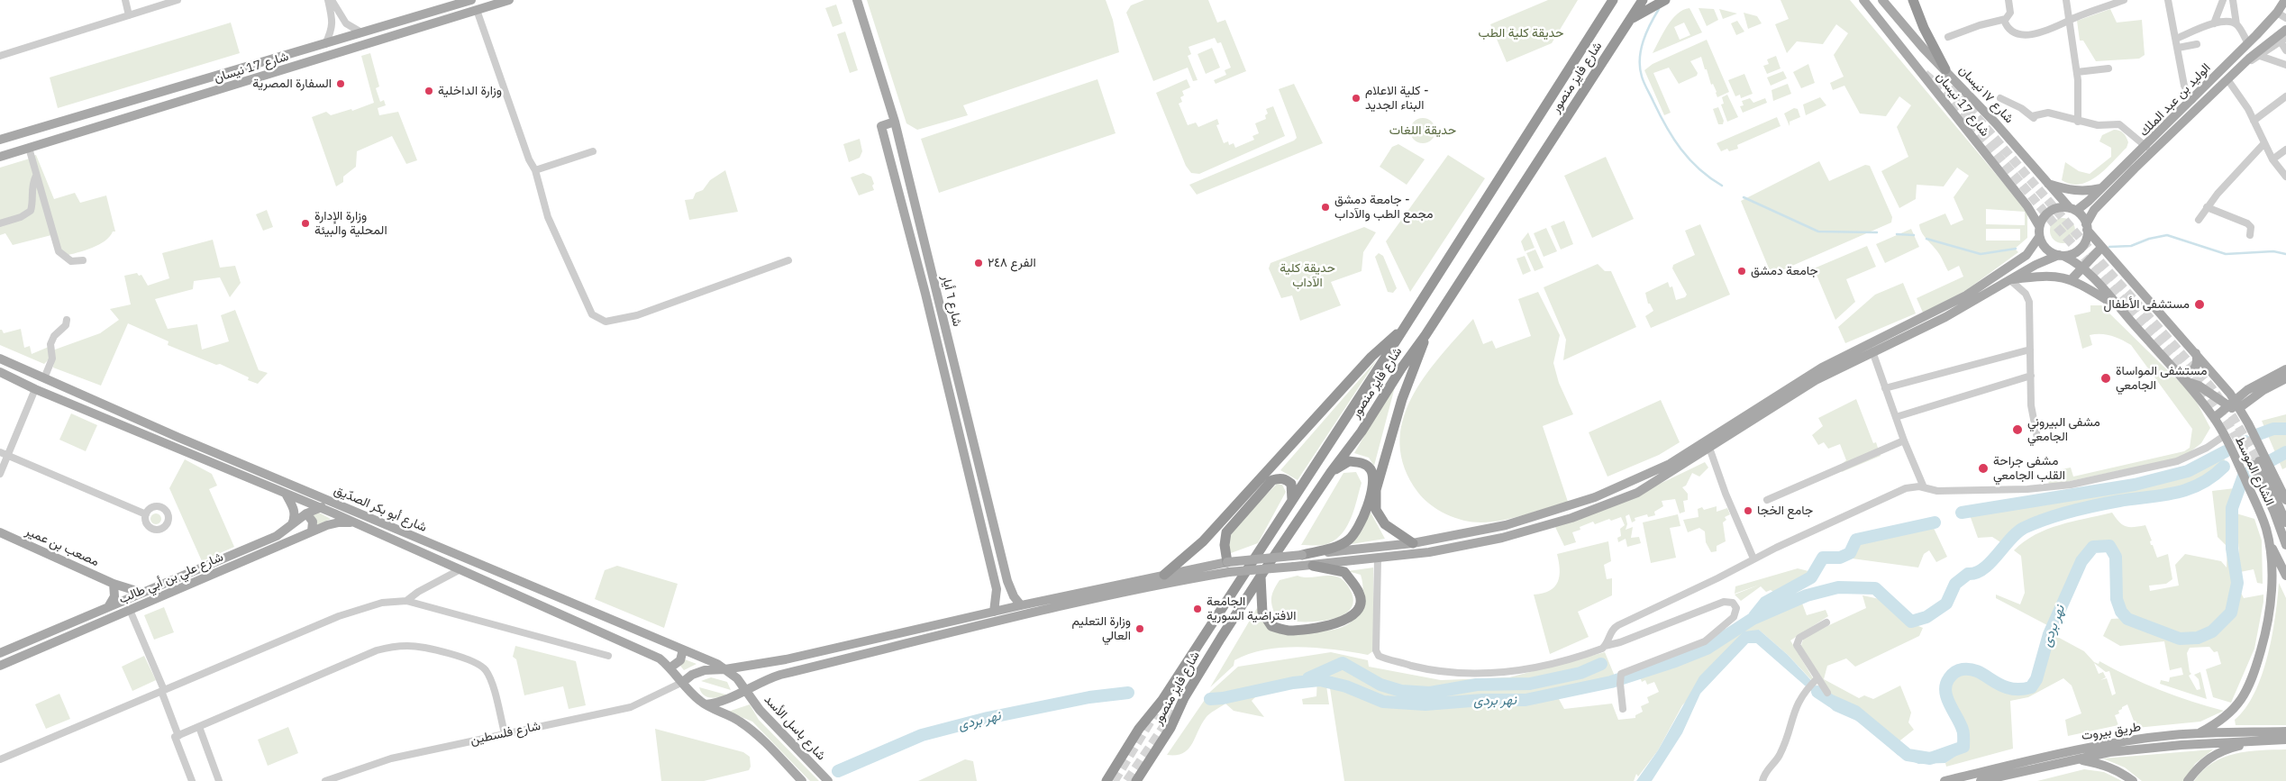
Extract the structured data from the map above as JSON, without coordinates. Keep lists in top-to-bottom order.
{
  "streets": {
    "highway": ["شارع فايز منصور"],
    "main road": [
      "شارع 17 نيسان",
      "شارع ١٧ نيسان",
      "الوليد بن عبد الملك",
      "شارع ٦ أيار",
      "الشارع الموسط",
      "شارع أبو بكر الصدّيق",
      "مصعب بن عمير",
      "شارع علي بن أبي طالب",
      "شارع باسل الأسد",
      "طريق بيروت"
    ],
    "street": ["شارع فلسطين"]
  },
  "crossings": [
    ["شارع 17 نيسان", "شارع ١٧ نيسان"],
    ["شارع 17 نيسان", "الوليد بن عبد الملك"],
    ["شارع 17 نيسان", "الشارع الموسط"],
    ["شارع ١٧ نيسان", "الوليد بن عبد الملك"],
    ["شارع ١٧ نيسان", "الشارع الموسط"],
    ["الوليد بن عبد الملك", "الشارع الموسط"],
    ["الشارع الموسط", "طريق بيروت"],
    ["شارع أبو بكر الصدّيق", "شارع علي بن أبي طالب"],
    ["شارع أبو بكر الصدّيق", "شارع باسل الأسد"],
    ["شارع أبو بكر الصدّيق", "شارع فلسطين"],
    ["مصعب بن عمير", "شارع علي بن أبي طالب"]
  ],
  "water": ["نهر بردى"],
  "parks": ["حديقة كلية الطب", "حديقة اللغات", "حديقة كلية الآداب"],
  "places": [
    "السفارة المصرية",
    "وزارة الداخلية",
    "كلية الاعلام - البناء الجديد",
    "جامعة دمشق - مجمع الطب والآداب",
    "وزارة الإدارة المحلية والبيئة",
    "الفرع ٢٤٨",
    "جامعة دمشق",
    "مستشفى الأطفال",
    "مستشفى المواساة الجامعي",
    "مشفى البيروني الجامعي",
    "مشفى جراحة القلب الجامعي",
    "جامع الخجا",
    "الجامعة الافتراضية السورية",
    "وزارة التعليم العالي"
  ]
}
